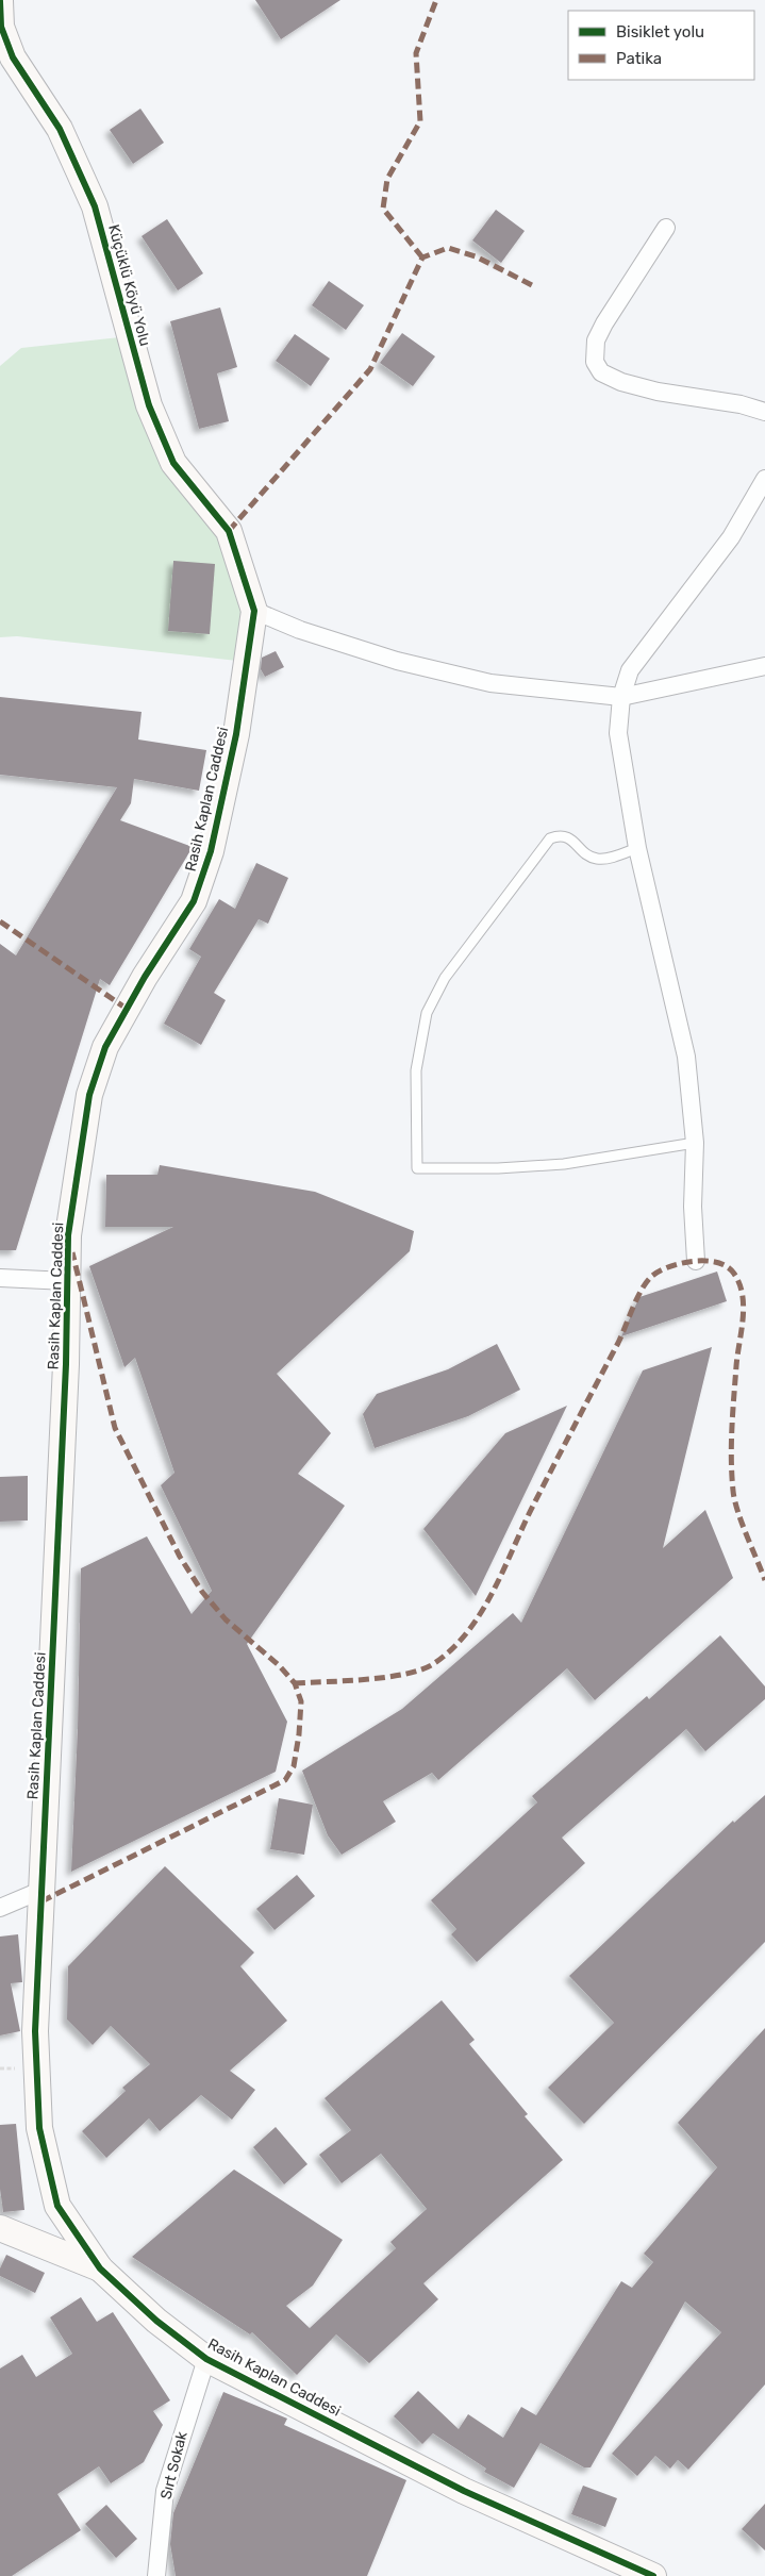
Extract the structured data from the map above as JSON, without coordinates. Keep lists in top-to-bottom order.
{
  "streets": {
    "street": ["Küçüklü Köyü Yolu", "Rasih Kaplan Caddesi", "Sırt Sokak"]
  },
  "crossings": [
    ["Küçüklü Köyü Yolu", "Rasih Kaplan Caddesi"],
    ["Rasih Kaplan Caddesi", "Sırt Sokak"]
  ],
  "legend": ["Bisiklet yolu", "Patika"]
}
